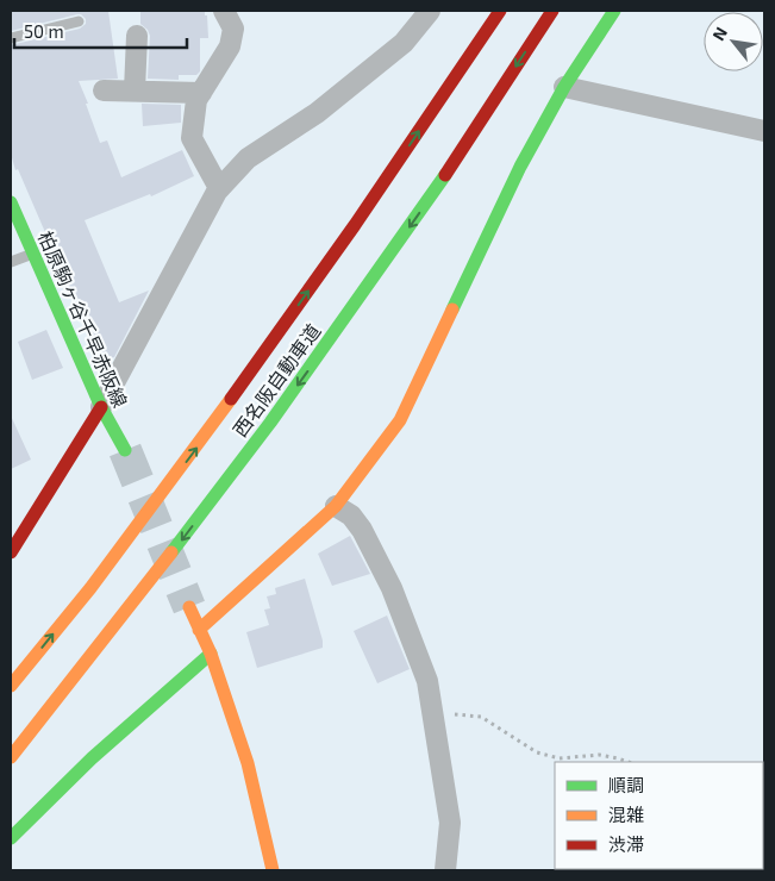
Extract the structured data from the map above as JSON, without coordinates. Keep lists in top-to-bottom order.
{
  "streets": {
    "main road": ["柏原駒ヶ谷千早赤阪線", "西名阪自動車道"]
  },
  "legend": ["順調", "混雑", "渋滞"],
  "scale_bar": "50 m",
  "north": "top left"
}
